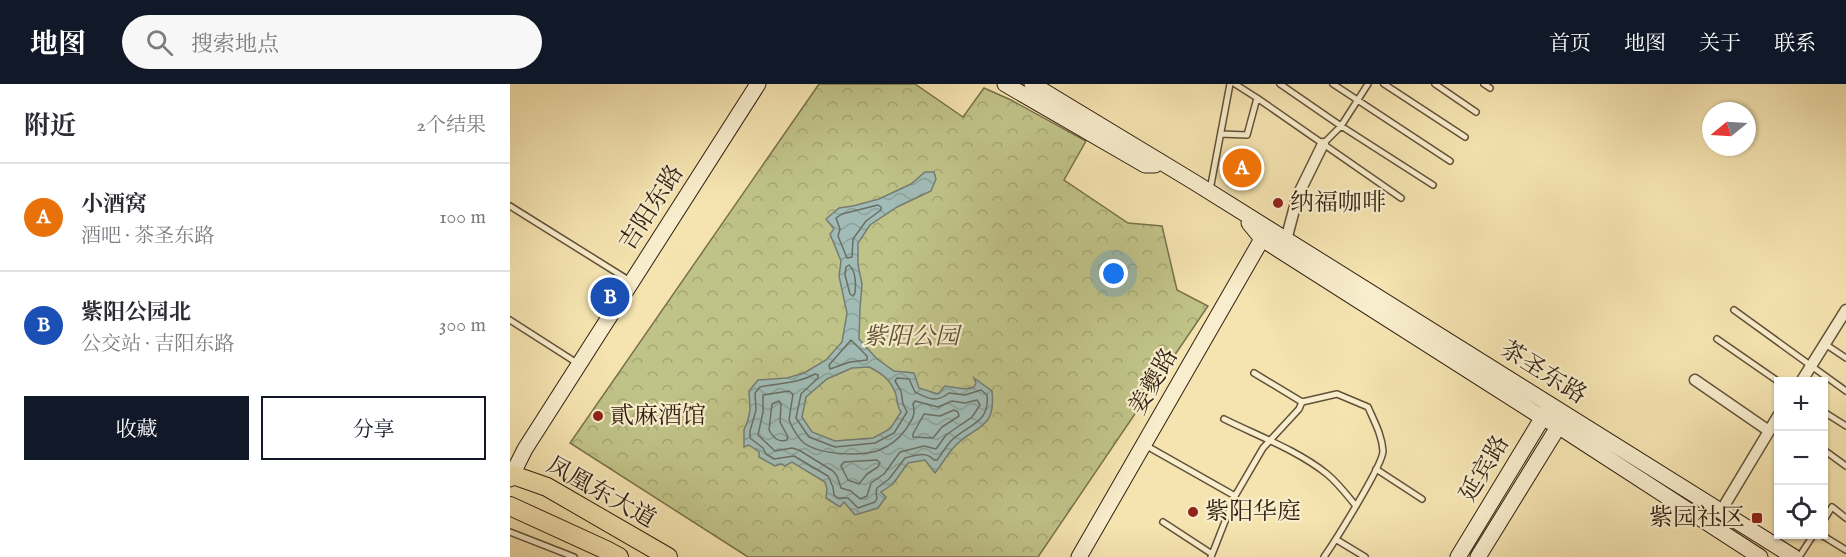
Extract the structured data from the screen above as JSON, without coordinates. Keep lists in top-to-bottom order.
{
  "streets": {
    "main road": [
      "吉阳东路",
      "茶圣东路",
      "姜夔路",
      "延宾路",
      "凤凰东大道"
    ]
  },
  "crossings": [
    ["吉阳东路", "凤凰东大道"],
    ["茶圣东路", "姜夔路"],
    ["茶圣东路", "延宾路"]
  ],
  "parks": ["紫阳公园"],
  "places": {
    "other": ["纳福咖啡", "貳麻酒馆", "紫阳华庭"],
    "transit": ["紫园社区"]
  },
  "north": "left",
  "page": {
    "header": "地图",
    "search": "搜索地点",
    "nav": [
      "首页",
      "地图",
      "关于",
      "联系"
    ],
    "heading": ["附近", "2个结果"],
    "pins": ["A", "B"],
    "list": [
      {
        "mark": "A",
        "name": "小酒窝",
        "note": "酒吧 · 茶圣东路",
        "value": "100 m"
      },
      {
        "mark": "B",
        "name": "紫阳公园北",
        "note": "公交站 · 吉阳东路",
        "value": "300 m"
      }
    ],
    "map_buttons": ["+", "−"],
    "buttons": ["收藏", "分享"]
  }
}
